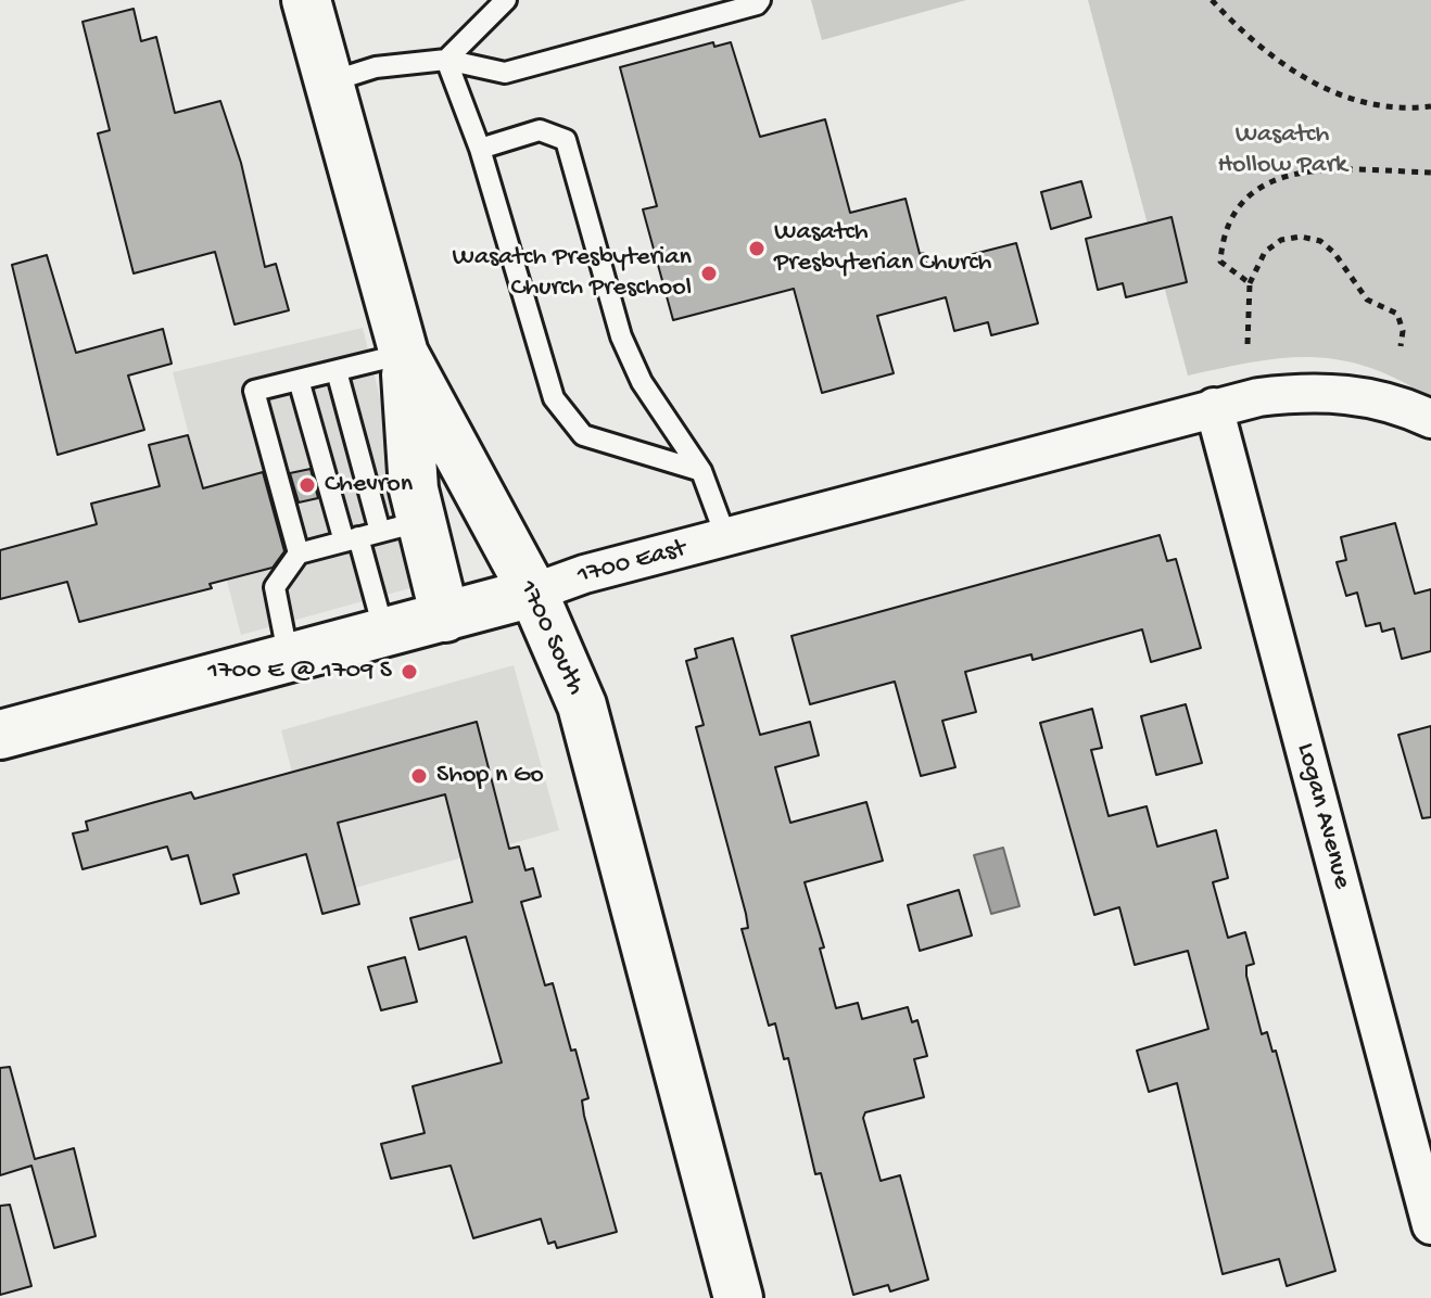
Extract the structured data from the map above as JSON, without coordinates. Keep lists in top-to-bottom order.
{
  "streets": {
    "street": ["1700 East", "1700 South", "Logan Avenue"]
  },
  "crossings": [
    ["1700 East", "1700 South"],
    ["1700 East", "Logan Avenue"]
  ],
  "parks": ["Wasatch Hollow Park"],
  "places": [
    "Wasatch Presbyterian Church",
    "Wasatch Presbyterian Church Preschool",
    "Chevron",
    "1700 E @ 1709 S",
    "Shop n Go"
  ]
}
